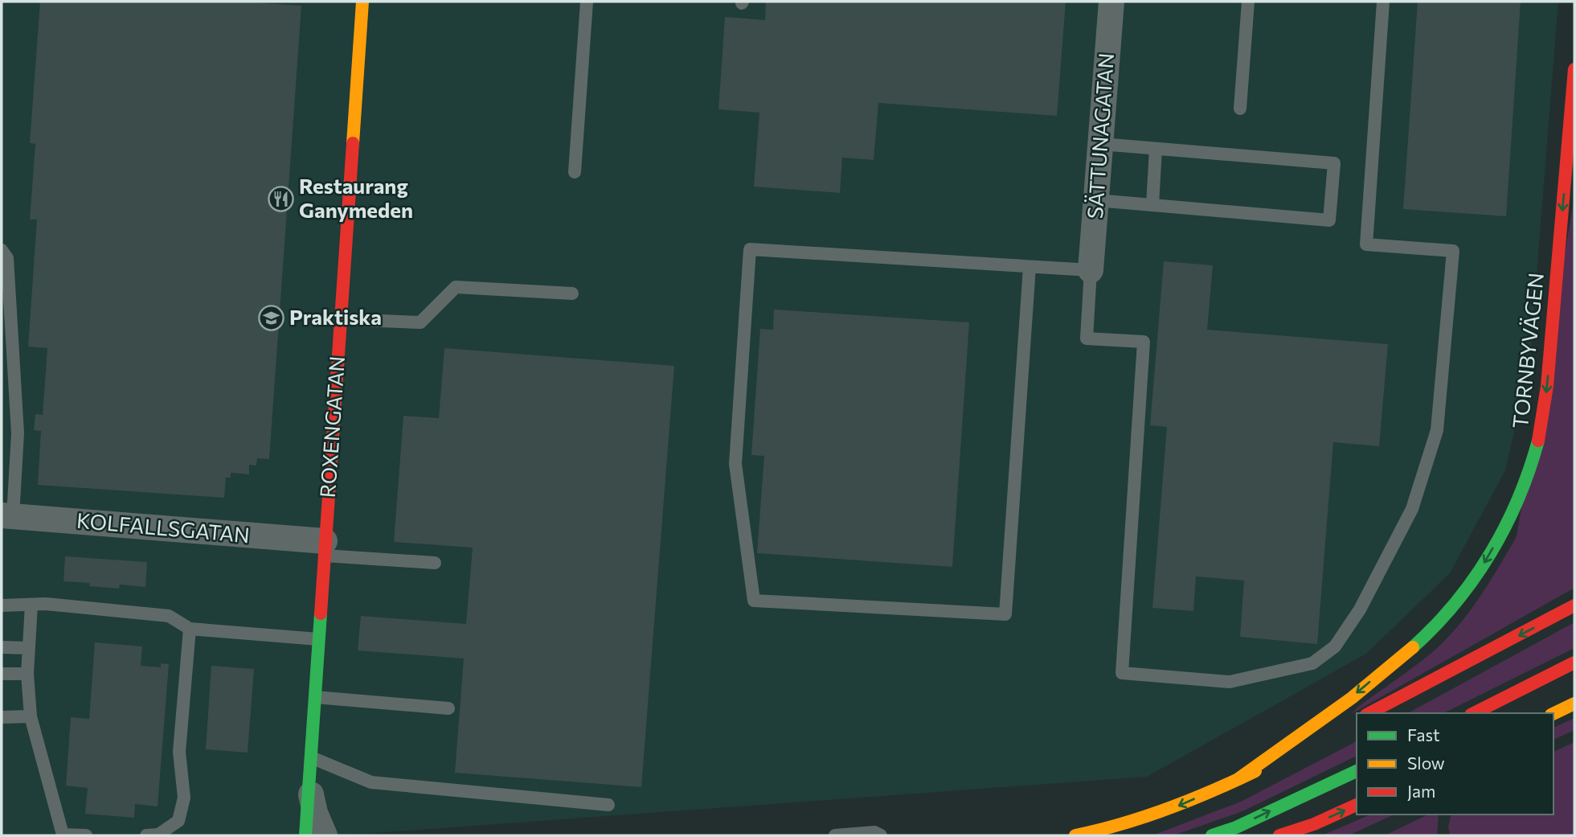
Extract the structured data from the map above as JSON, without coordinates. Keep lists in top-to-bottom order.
{
  "streets": {
    "main road": ["TORNBYVÄGEN", "ROXENGATAN"],
    "street": ["SÄTTUNAGATAN", "KOLFALLSGATAN"]
  },
  "crossings": [
    ["ROXENGATAN", "KOLFALLSGATAN"]
  ],
  "one_way": ["TORNBYVÄGEN"],
  "places": {
    "restaurant": ["Restaurang Ganymeden"],
    "school or university": ["Praktiska"]
  },
  "legend": ["Fast", "Slow", "Jam"]
}
